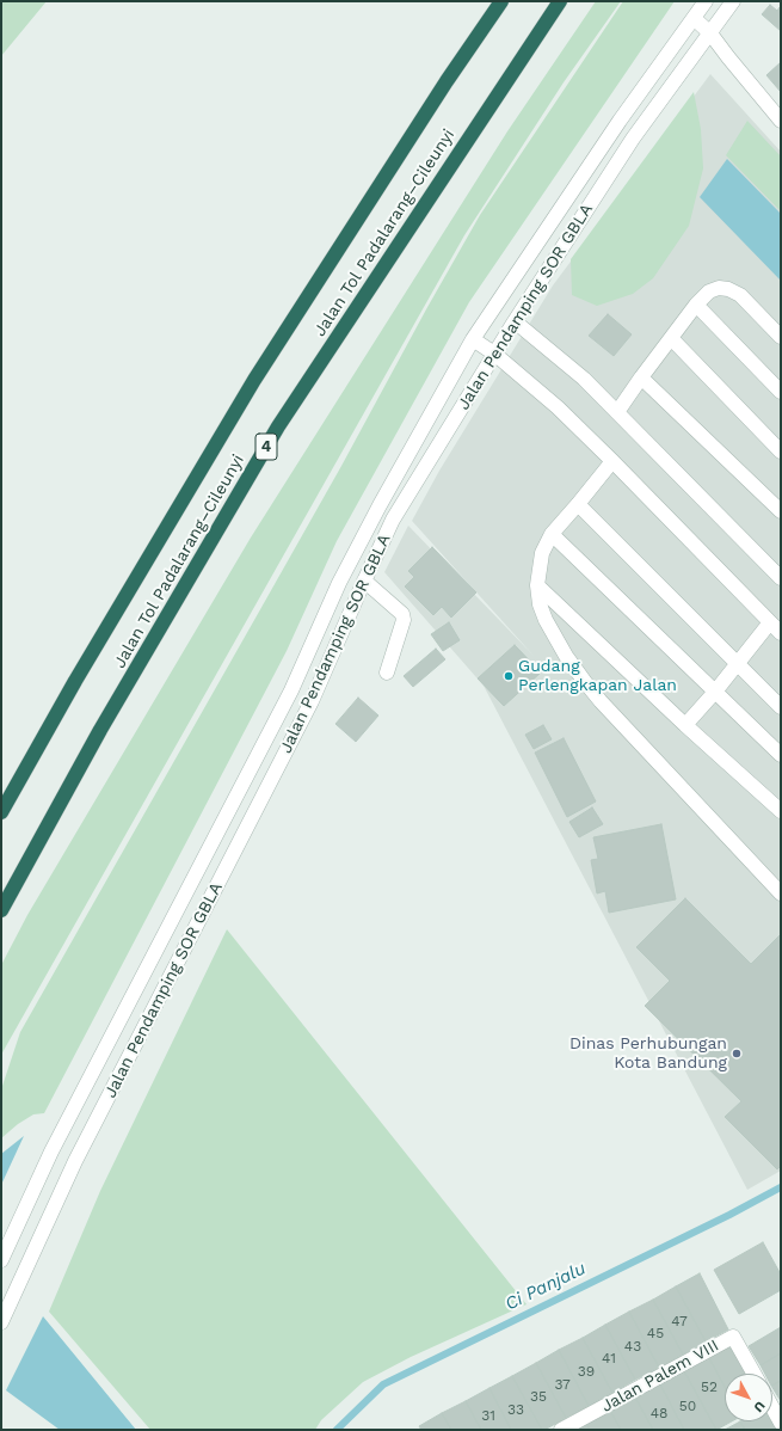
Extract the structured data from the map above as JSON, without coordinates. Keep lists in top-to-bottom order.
{
  "streets": {
    "highway": ["Jalan Tol Padalarang–Cileunyi", "4"],
    "street": ["Jalan Pendamping SOR GBLA", "Jalan Palem VIII"]
  },
  "water": ["Ci Panjalu"],
  "places": ["Gudang Perlengkapan Jalan", "Dinas Perhubungan Kota Bandung"],
  "house_numbers": [
    "47",
    "45",
    "43",
    "41",
    "39",
    "37",
    "52",
    "35",
    "50",
    "33",
    "48",
    "31"
  ],
  "north": "bottom right"
}
